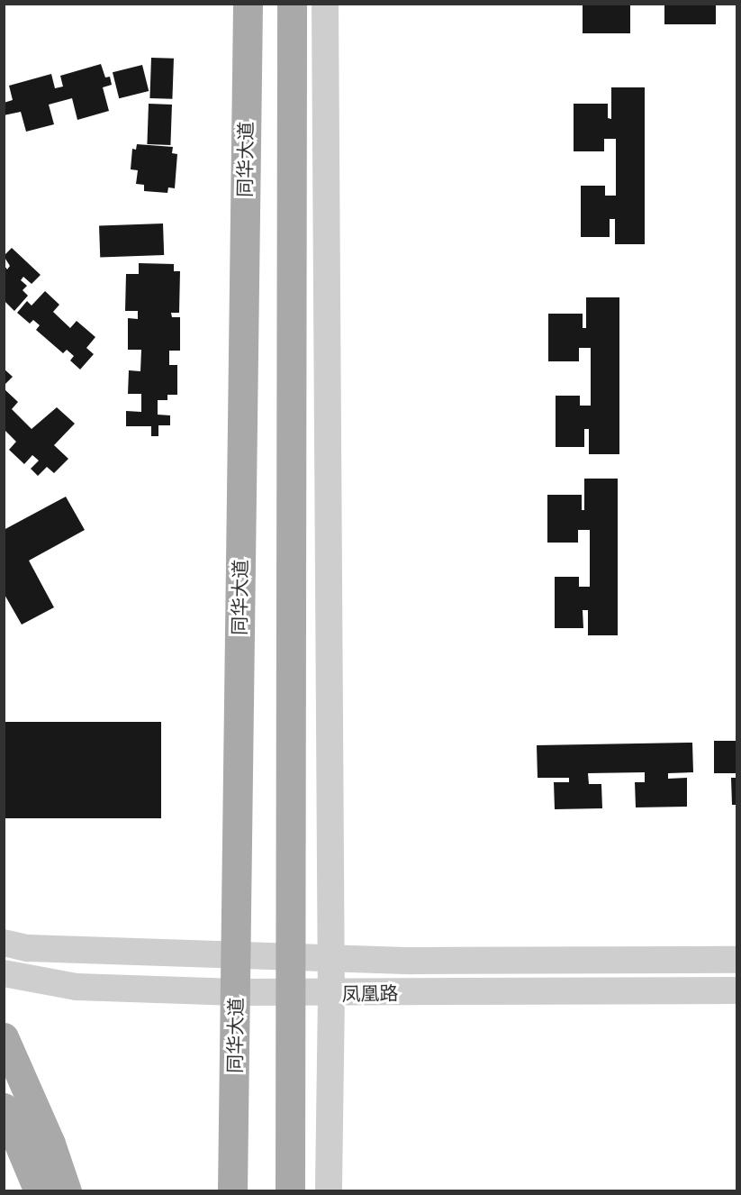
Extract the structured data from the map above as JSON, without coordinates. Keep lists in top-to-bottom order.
{
  "streets": {
    "main road": ["同华大道"],
    "street": ["凤凰路"]
  },
  "crossings": [
    ["同华大道", "凤凰路"]
  ]
}
